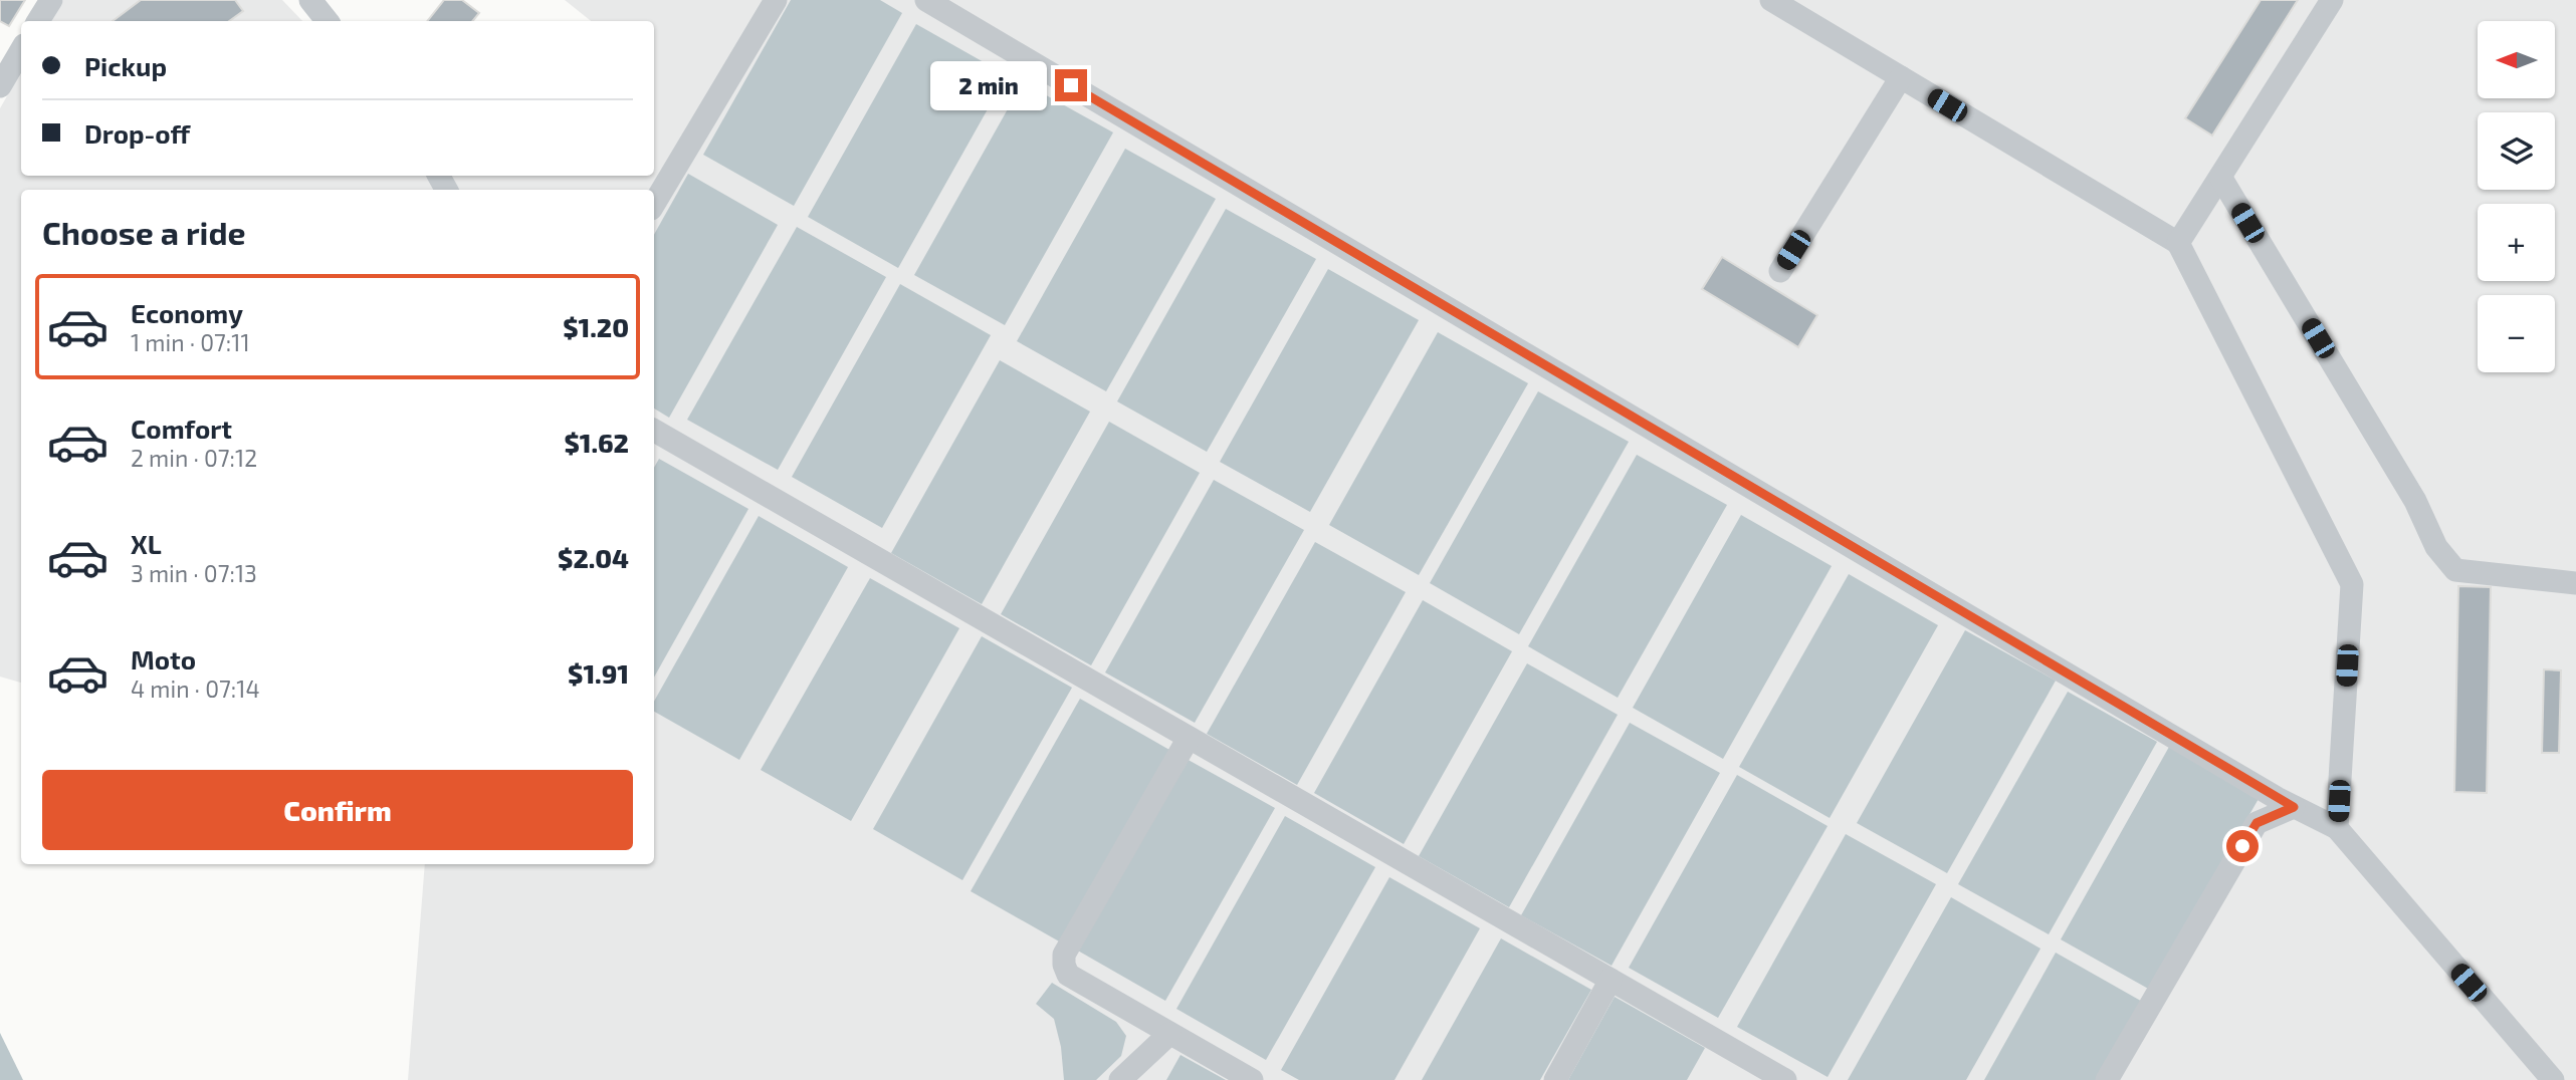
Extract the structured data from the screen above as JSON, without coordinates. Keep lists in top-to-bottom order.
{
  "north": "left",
  "page": {
    "map_buttons": ["+", "−"],
    "banner": ["Pickup", "Drop-off"],
    "bubble": "2 min",
    "heading": "Choose a ride",
    "list": [
      {
        "name": "Economy",
        "note": "1 min · 07:11",
        "value": "$1.20"
      },
      {
        "name": "Comfort",
        "note": "2 min · 07:12",
        "value": "$1.62"
      },
      {
        "name": "XL",
        "note": "3 min · 07:13",
        "value": "$2.04"
      },
      {
        "name": "Moto",
        "note": "4 min · 07:14",
        "value": "$1.91"
      }
    ],
    "buttons": "Confirm"
  }
}
